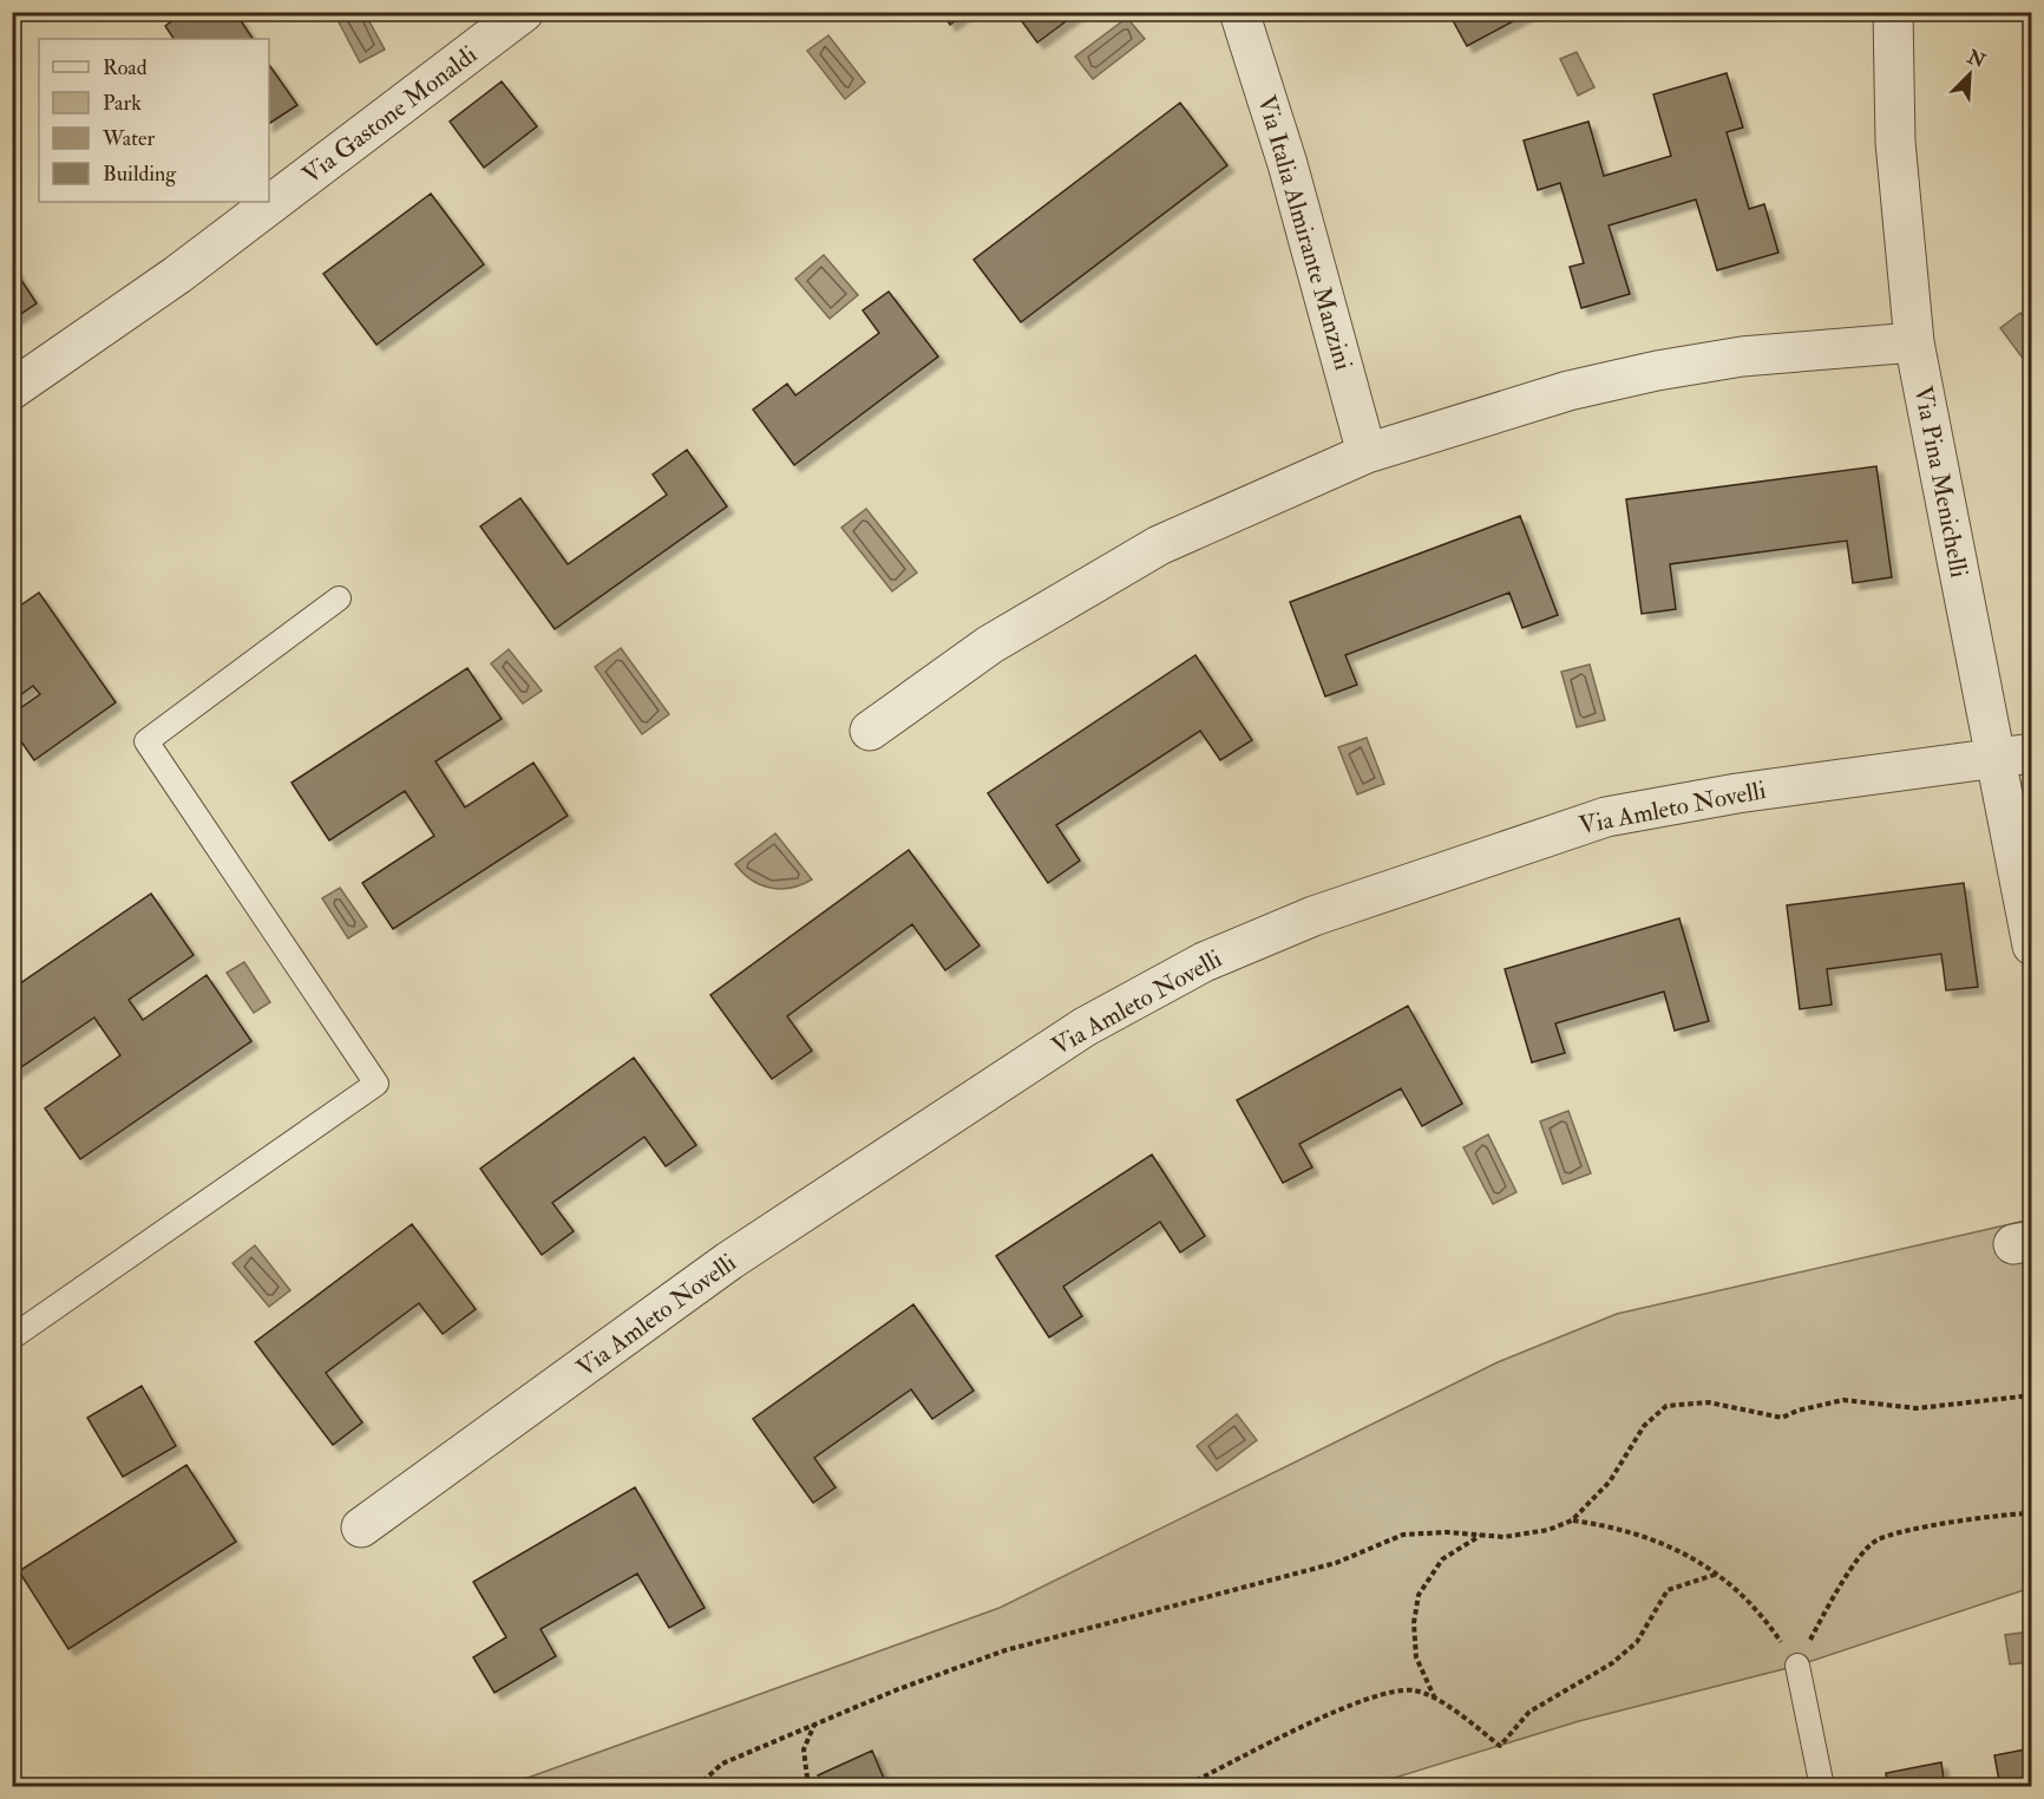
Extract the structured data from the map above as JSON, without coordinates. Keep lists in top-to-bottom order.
{
  "streets": {
    "street": [
      "Via Gastone Monaldi",
      "Via Italia Almirante Manzini",
      "Via Pina Menichelli",
      "Via Amleto Novelli"
    ]
  },
  "crossings": [
    ["Via Pina Menichelli", "Via Amleto Novelli"]
  ],
  "legend": [
    "Road",
    "Park",
    "Water",
    "Building"
  ],
  "north": "top right"
}
